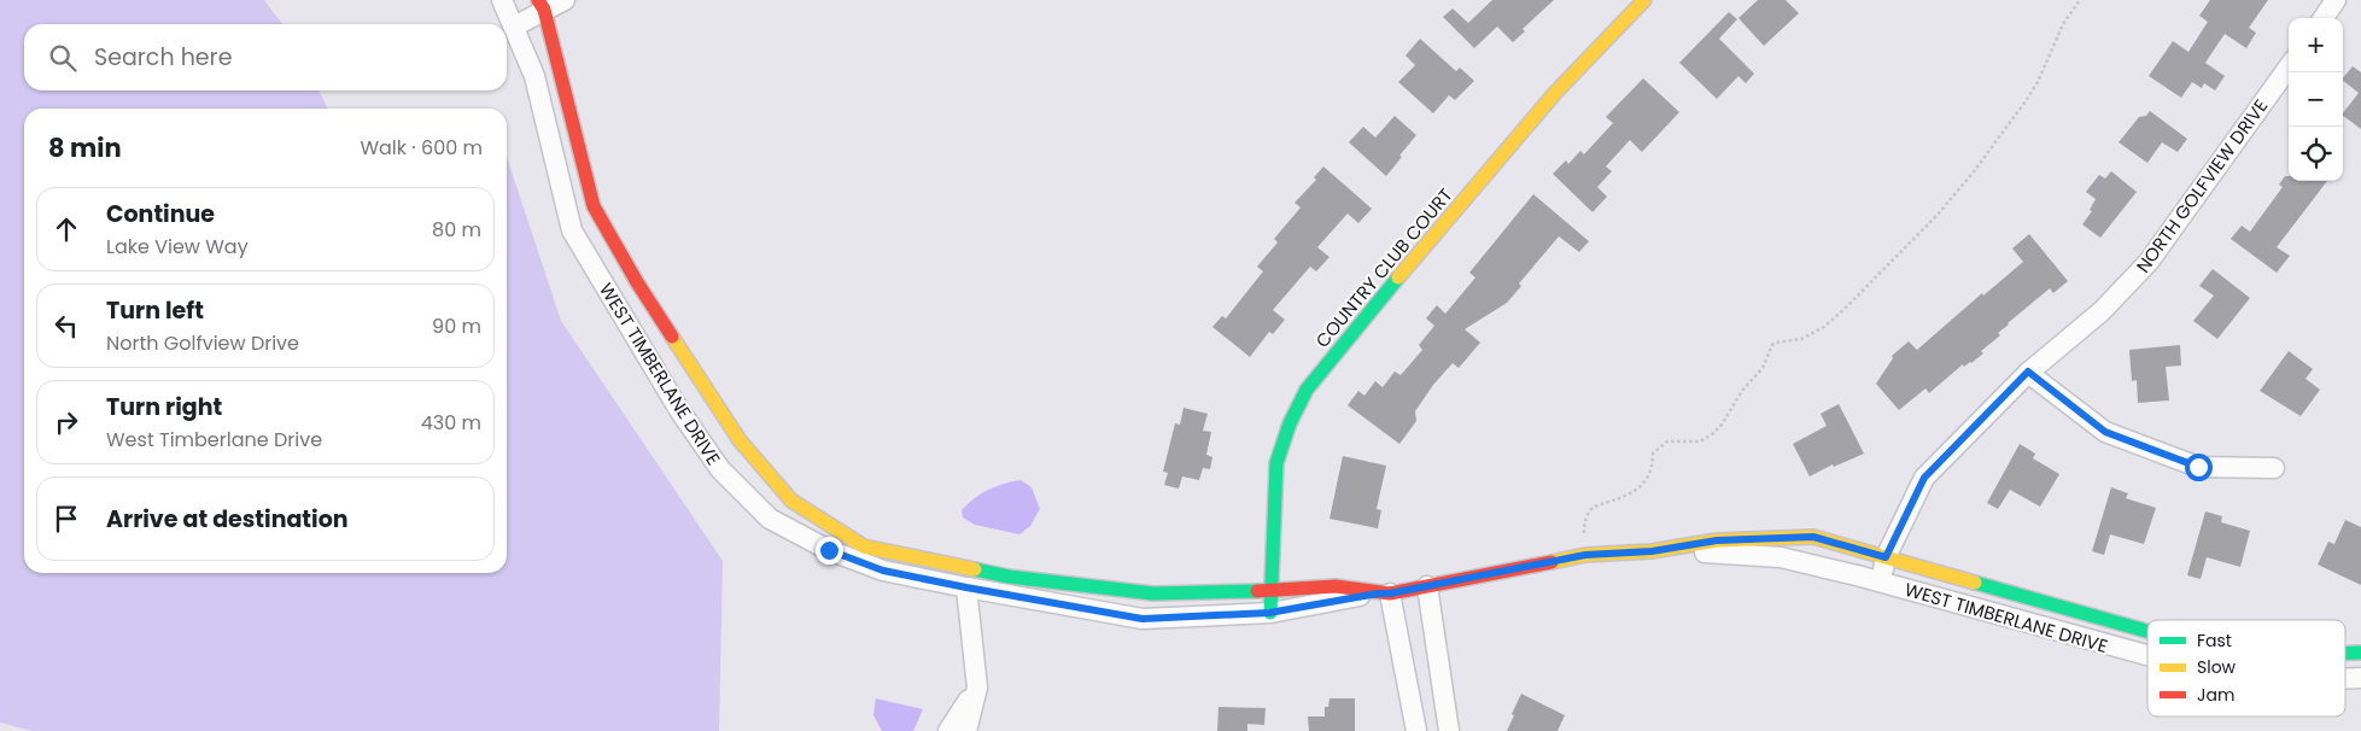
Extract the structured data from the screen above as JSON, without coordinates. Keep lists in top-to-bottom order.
{
  "streets": {
    "street": ["NORTH GOLFVIEW DRIVE", "COUNTRY CLUB COURT", "WEST TIMBERLANE DRIVE"]
  },
  "crossings": [
    ["NORTH GOLFVIEW DRIVE", "WEST TIMBERLANE DRIVE"],
    ["COUNTRY CLUB COURT", "WEST TIMBERLANE DRIVE"]
  ],
  "legend": ["Fast", "Slow", "Jam"],
  "page": {
    "map_buttons": ["+", "−"],
    "search": "Search here",
    "heading": ["8 min", "Walk · 600 m"],
    "list": [
      ["Continue", "Lake View Way", "80 m"],
      ["Turn left", "North Golfview Drive", "90 m"],
      ["Turn right", "West Timberlane Drive", "430 m"],
      "Arrive at destination"
    ]
  }
}
